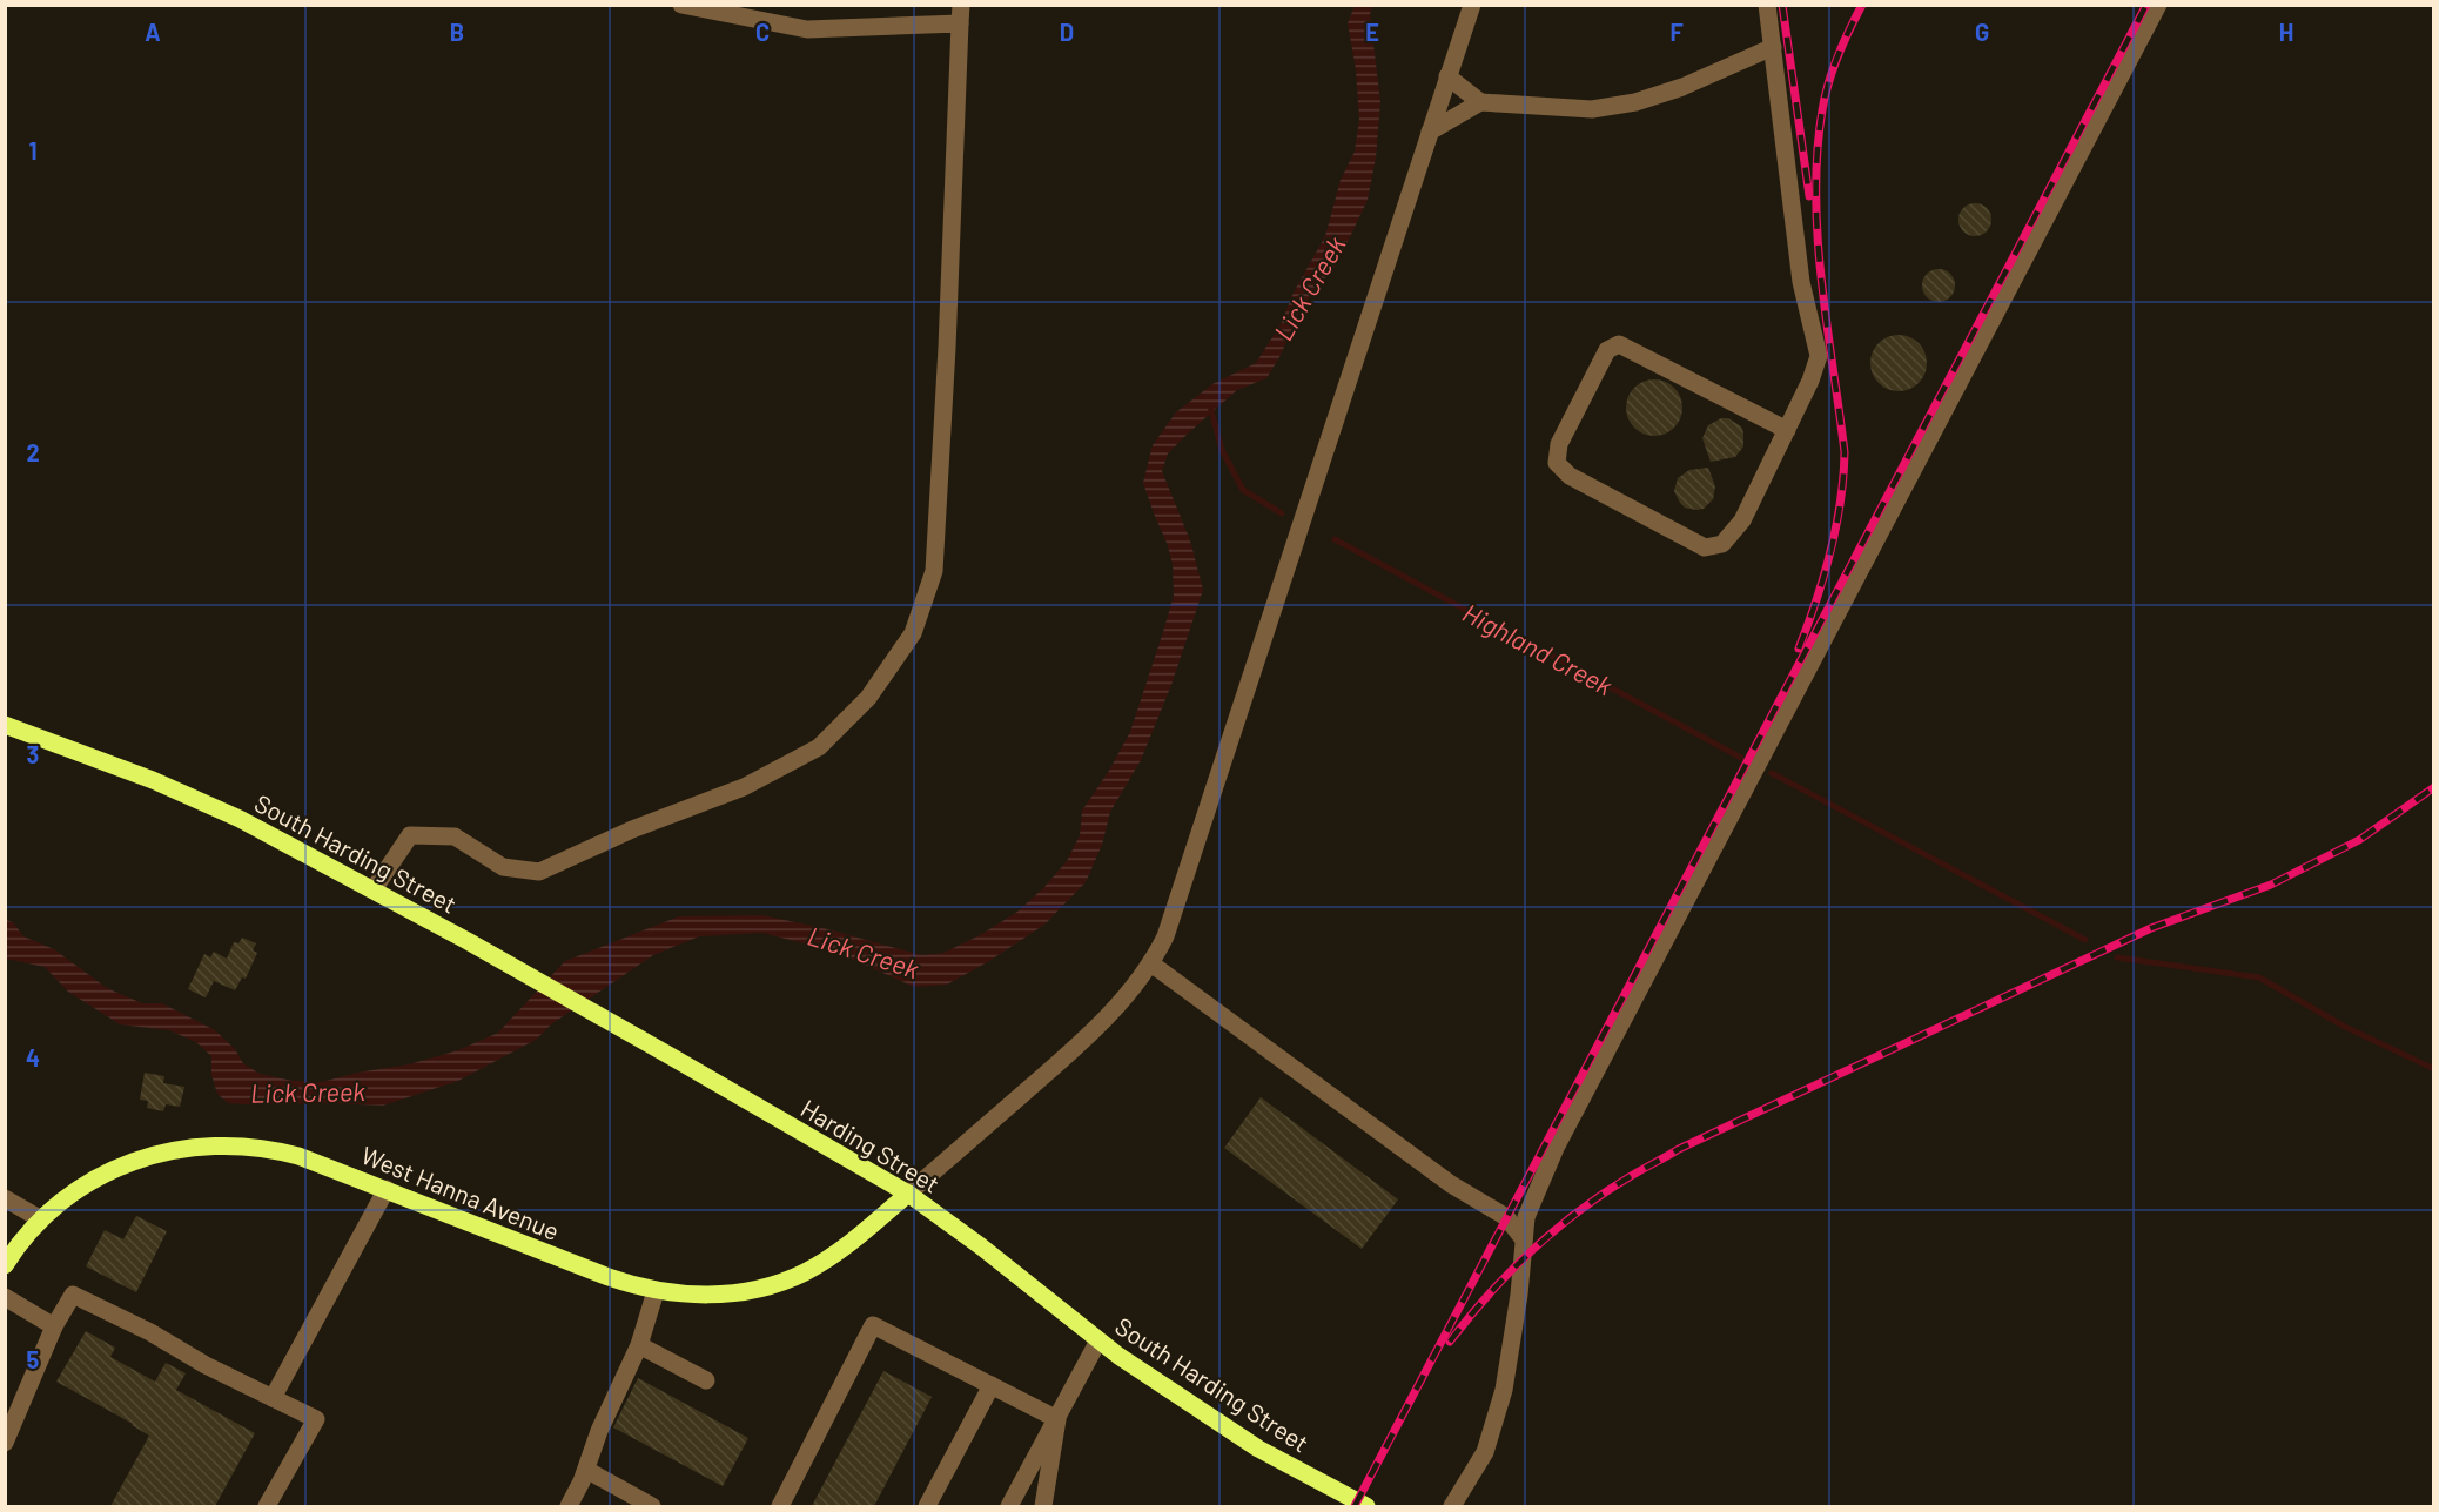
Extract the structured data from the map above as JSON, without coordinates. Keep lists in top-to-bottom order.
{
  "streets": {
    "main road": ["South Harding Street", "Harding Street", "West Hanna Avenue"]
  },
  "crossings": [
    ["South Harding Street", "Harding Street"],
    ["Harding Street", "West Hanna Avenue"]
  ],
  "water": ["Lick Creek", "Highland Creek"],
  "grid": {
    "columns": [
      "A",
      "B",
      "C",
      "D",
      "E",
      "F",
      "G",
      "H"
    ],
    "rows": [
      "1",
      "2",
      "3",
      "4",
      "5"
    ]
  }
}
